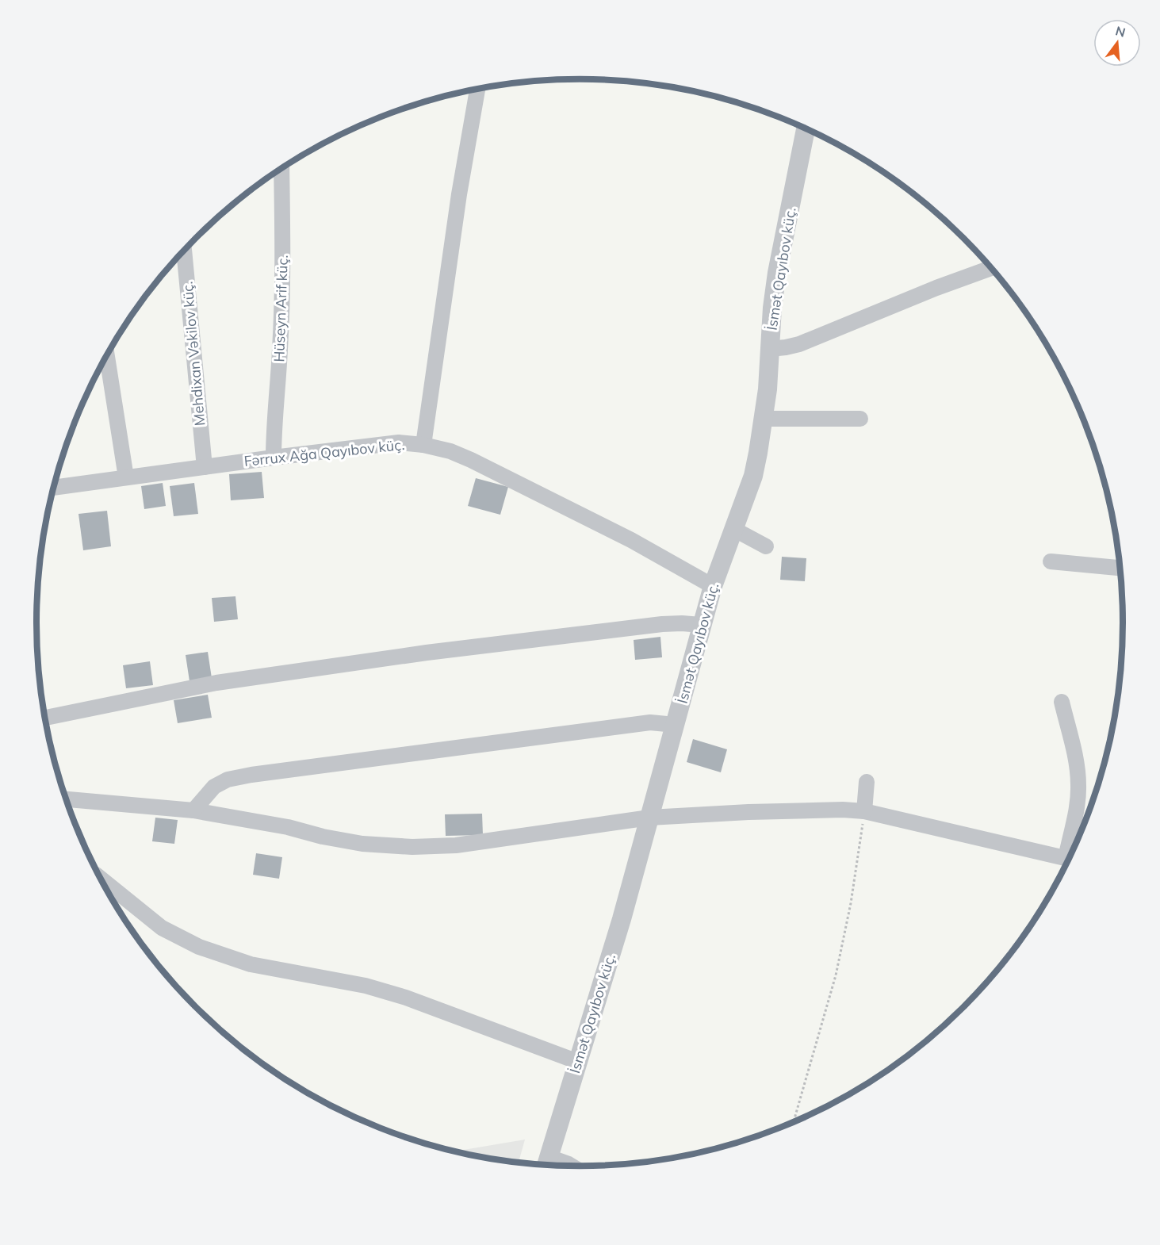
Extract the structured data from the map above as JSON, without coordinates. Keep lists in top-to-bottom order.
{
  "streets": {
    "street": [
      "İsmət Qayıbov küç.",
      "Hüseyn Arif küç.",
      "Mehdixan Vəkilov küç.",
      "Fərrux Ağa Qayıbov küç."
    ]
  },
  "crossings": [
    ["İsmət Qayıbov küç.", "Fərrux Ağa Qayıbov küç."],
    ["Hüseyn Arif küç.", "Fərrux Ağa Qayıbov küç."],
    ["Mehdixan Vəkilov küç.", "Fərrux Ağa Qayıbov küç."]
  ],
  "north": "top"
}
